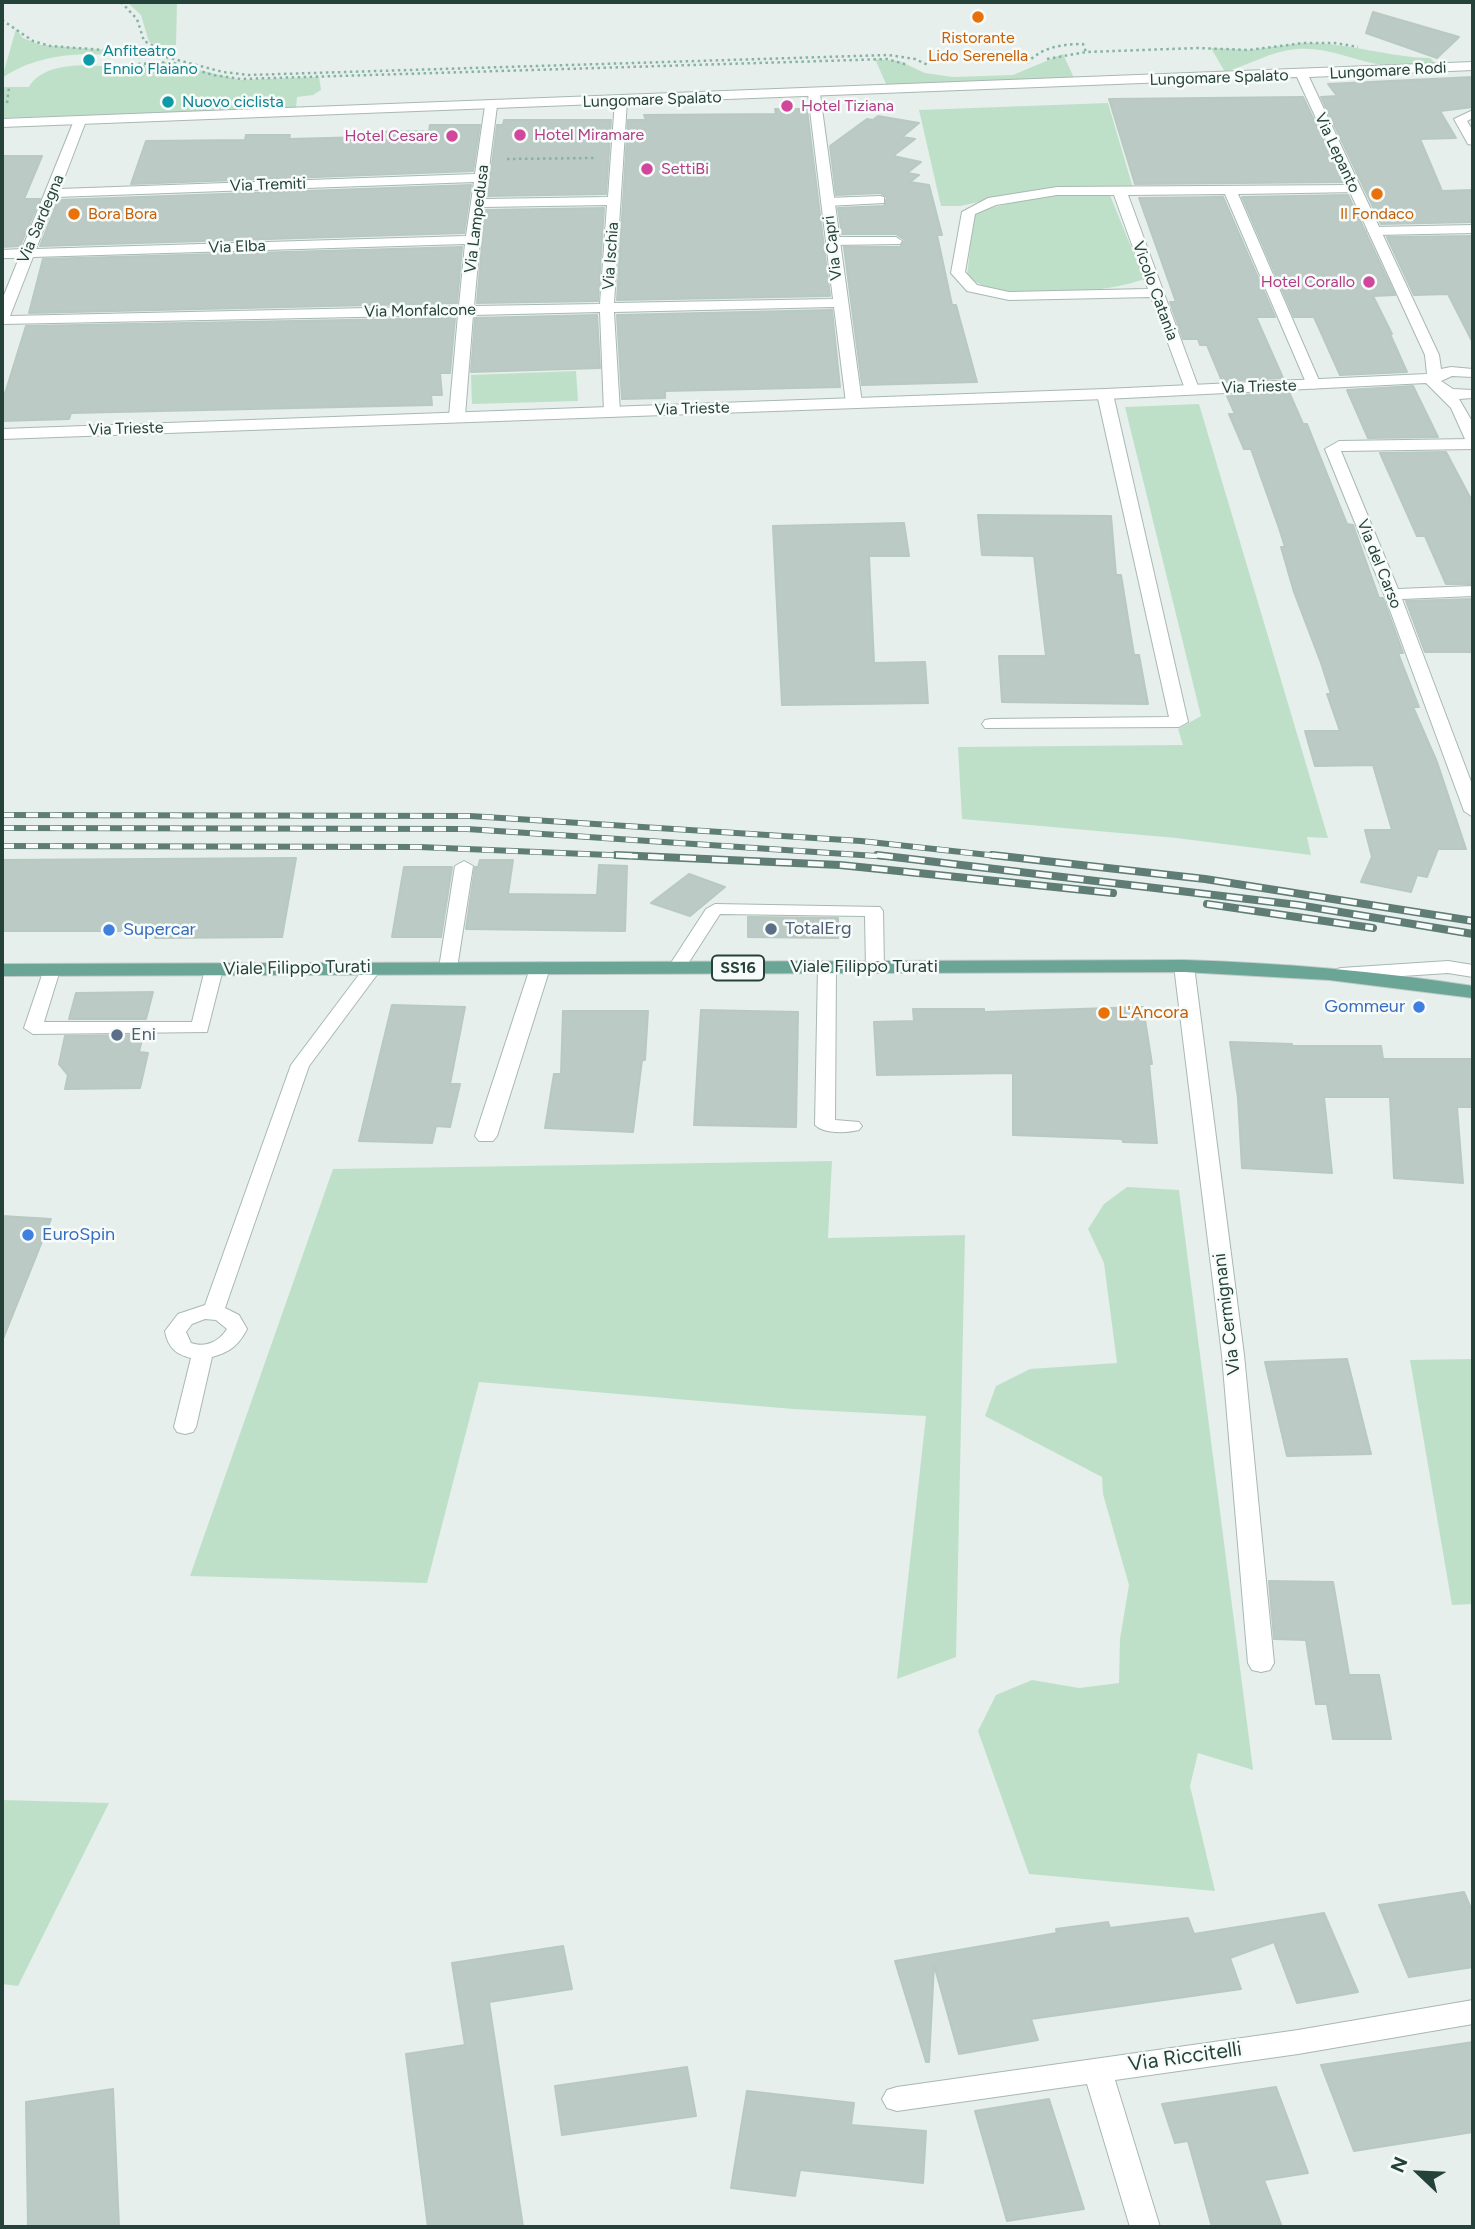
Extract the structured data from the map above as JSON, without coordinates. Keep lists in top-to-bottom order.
{
  "streets": {
    "main road": ["Viale Filippo Turati", "SS16"],
    "street": [
      "Lungomare Rodi",
      "Lungomare Spalato",
      "Via Lepanto",
      "Via Tremiti",
      "Via Sardegna",
      "Via Lampedusa",
      "Via Elba",
      "Via Capri",
      "Via Ischia",
      "Vicolo Catania",
      "Via Monfalcone",
      "Via Trieste",
      "Via del Carso",
      "Via Cermignani",
      "Via Riccitelli"
    ]
  },
  "crossings": [
    ["Lungomare Rodi", "Lungomare Spalato"],
    ["Lungomare Rodi", "Via Lepanto"],
    ["Lungomare Spalato", "Via Lepanto"],
    ["Lungomare Spalato", "Via Sardegna"],
    ["Lungomare Spalato", "Via Lampedusa"],
    ["Lungomare Spalato", "Via Capri"],
    ["Lungomare Spalato", "Via Ischia"],
    ["Via Lepanto", "Via Trieste"],
    ["Via Tremiti", "Via Sardegna"],
    ["Via Tremiti", "Via Lampedusa"],
    ["Via Sardegna", "Via Elba"],
    ["Via Sardegna", "Via Monfalcone"],
    ["Via Lampedusa", "Via Elba"],
    ["Via Lampedusa", "Via Monfalcone"],
    ["Via Lampedusa", "Via Trieste"],
    ["Via Capri", "Via Monfalcone"],
    ["Via Capri", "Via Trieste"],
    ["Via Ischia", "Via Monfalcone"],
    ["Via Ischia", "Via Trieste"],
    ["Vicolo Catania", "Via Trieste"],
    ["Viale Filippo Turati", "Via Cermignani"]
  ],
  "places": [
    "Ristorante Lido Serenella",
    "Anfiteatro Ennio Flaiano",
    "Nuovo ciclista",
    "Hotel Tiziana",
    "Hotel Miramare",
    "Hotel Cesare",
    "SettiBi",
    "Il Fondaco",
    "Bora Bora",
    "Hotel Corallo",
    "TotalErg",
    "Supercar",
    "Gommeur",
    "L'Ancora",
    "Eni",
    "EuroSpin"
  ],
  "north": "top left"
}
